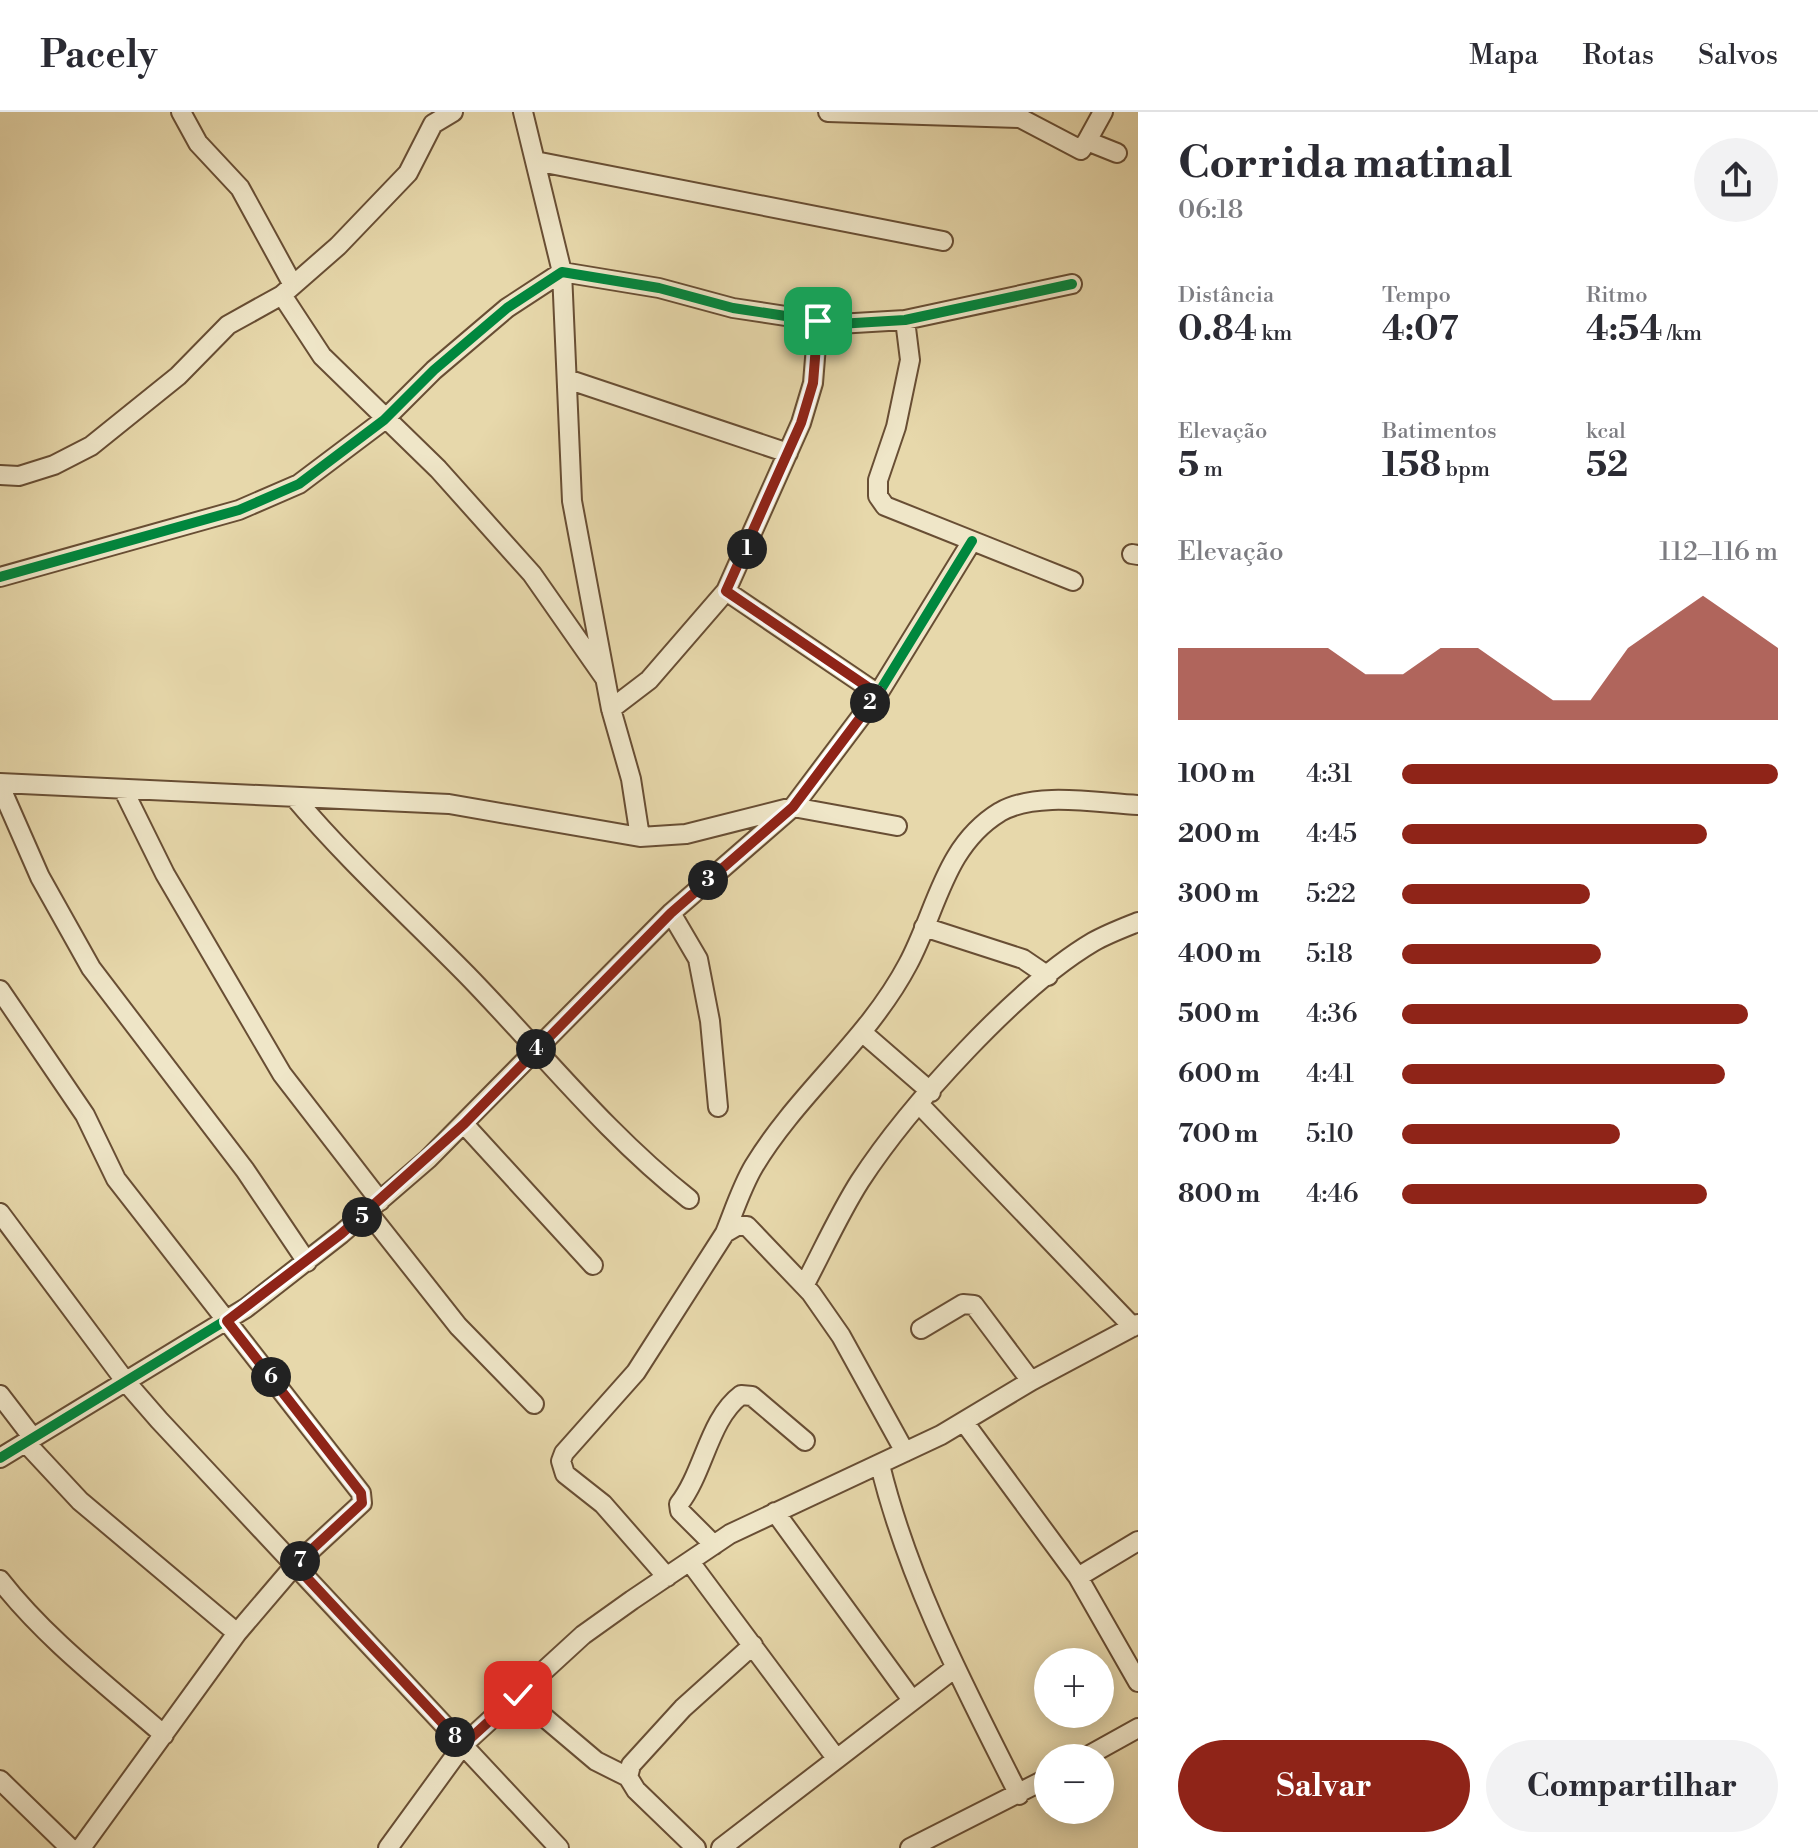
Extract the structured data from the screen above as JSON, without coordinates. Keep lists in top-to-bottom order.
{
  "page": {
    "header": "Pacely",
    "nav": ["Mapa", "Rotas", "Salvos"],
    "heading": ["Corrida matinal", "06:18"],
    "stats": [
      ["Distância", "0.84 km"],
      ["Tempo", "4:07"],
      ["Ritmo", "4:54 /km"],
      ["Elevação", "5 m"],
      ["Batimentos", "158 bpm"],
      ["kcal", "52"]
    ],
    "chart": ["Elevação", "112–116 m"],
    "pins": [
      "1",
      "2",
      "3",
      "4",
      "5",
      "6",
      "7",
      "8"
    ],
    "list": [
      {
        "name": "100 m",
        "note": "4:31"
      },
      {
        "name": "200 m",
        "note": "4:45"
      },
      {
        "name": "300 m",
        "note": "5:22"
      },
      {
        "name": "400 m",
        "note": "5:18"
      },
      {
        "name": "500 m",
        "note": "4:36"
      },
      {
        "name": "600 m",
        "note": "4:41"
      },
      {
        "name": "700 m",
        "note": "5:10"
      },
      {
        "name": "800 m",
        "note": "4:46"
      }
    ],
    "map_buttons": ["+", "−"],
    "buttons": ["Salvar", "Compartilhar"]
  }
}
